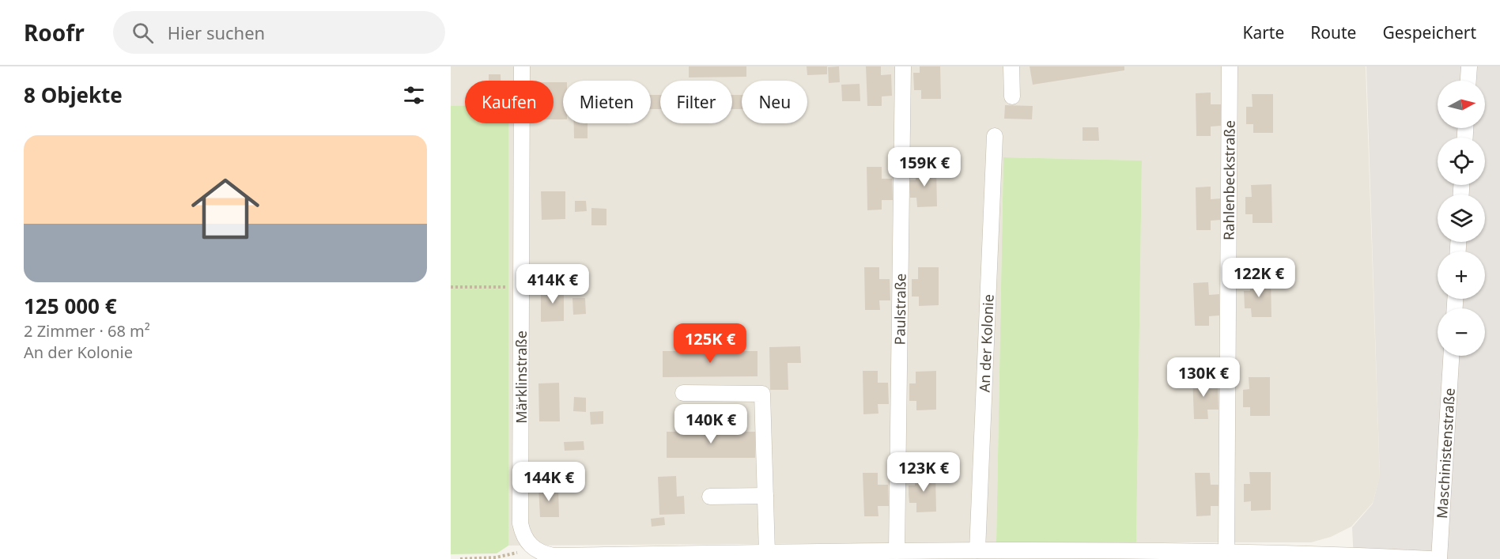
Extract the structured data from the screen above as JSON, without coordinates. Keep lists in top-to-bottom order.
{
  "streets": {
    "street": [
      "Rahlenbeckstraße",
      "Paulstraße",
      "An der Kolonie",
      "Märklinstraße",
      "Maschinistenstraße"
    ]
  },
  "north": "right",
  "page": {
    "header": "Roofr",
    "search": "Hier suchen",
    "nav": ["Karte", "Route", "Gespeichert"],
    "heading": "8 Objekte",
    "map_buttons": ["+", "−"],
    "chip": [
      "Kaufen",
      "Mieten",
      "Filter",
      "Neu"
    ],
    "list": [
      {
        "name": "125 000 €",
        "note": "2 Zimmer · 68 m² · An der Kolonie"
      }
    ],
    "price": [
      "159K €",
      "122K €",
      "414K €",
      "125K €",
      "130K €",
      "140K €",
      "123K €",
      "144K €"
    ]
  }
}
